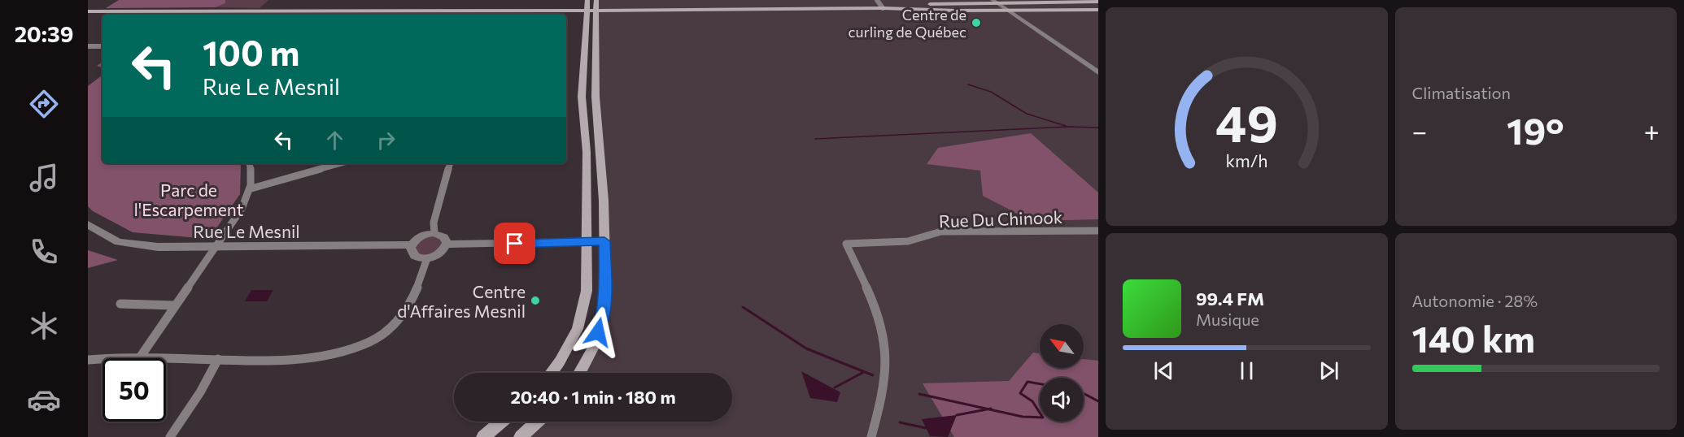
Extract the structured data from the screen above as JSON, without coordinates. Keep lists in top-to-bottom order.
{
  "streets": {
    "street": ["Rue Du Chinook", "Rue Le Mesnil"]
  },
  "parks": ["Parc de l'Escarpement"],
  "places": ["Centre de curling de Québec", "Centre d'Affaires Mesnil"],
  "north": "top left",
  "page": {
    "tabs": "20:39",
    "tile": [
      "Climatisation",
      ["Autonomie · 28%", "140 km"]
    ],
    "turn": ["100 m", "Rue Le Mesnil"],
    "heat": ["−", "19°", "+"],
    "song": ["99.4 FM", "Musique"],
    "limit": "50",
    "trip": "20:40 · 1 min · 180 m",
    "gauge": ["49", "km/h"]
  }
}
